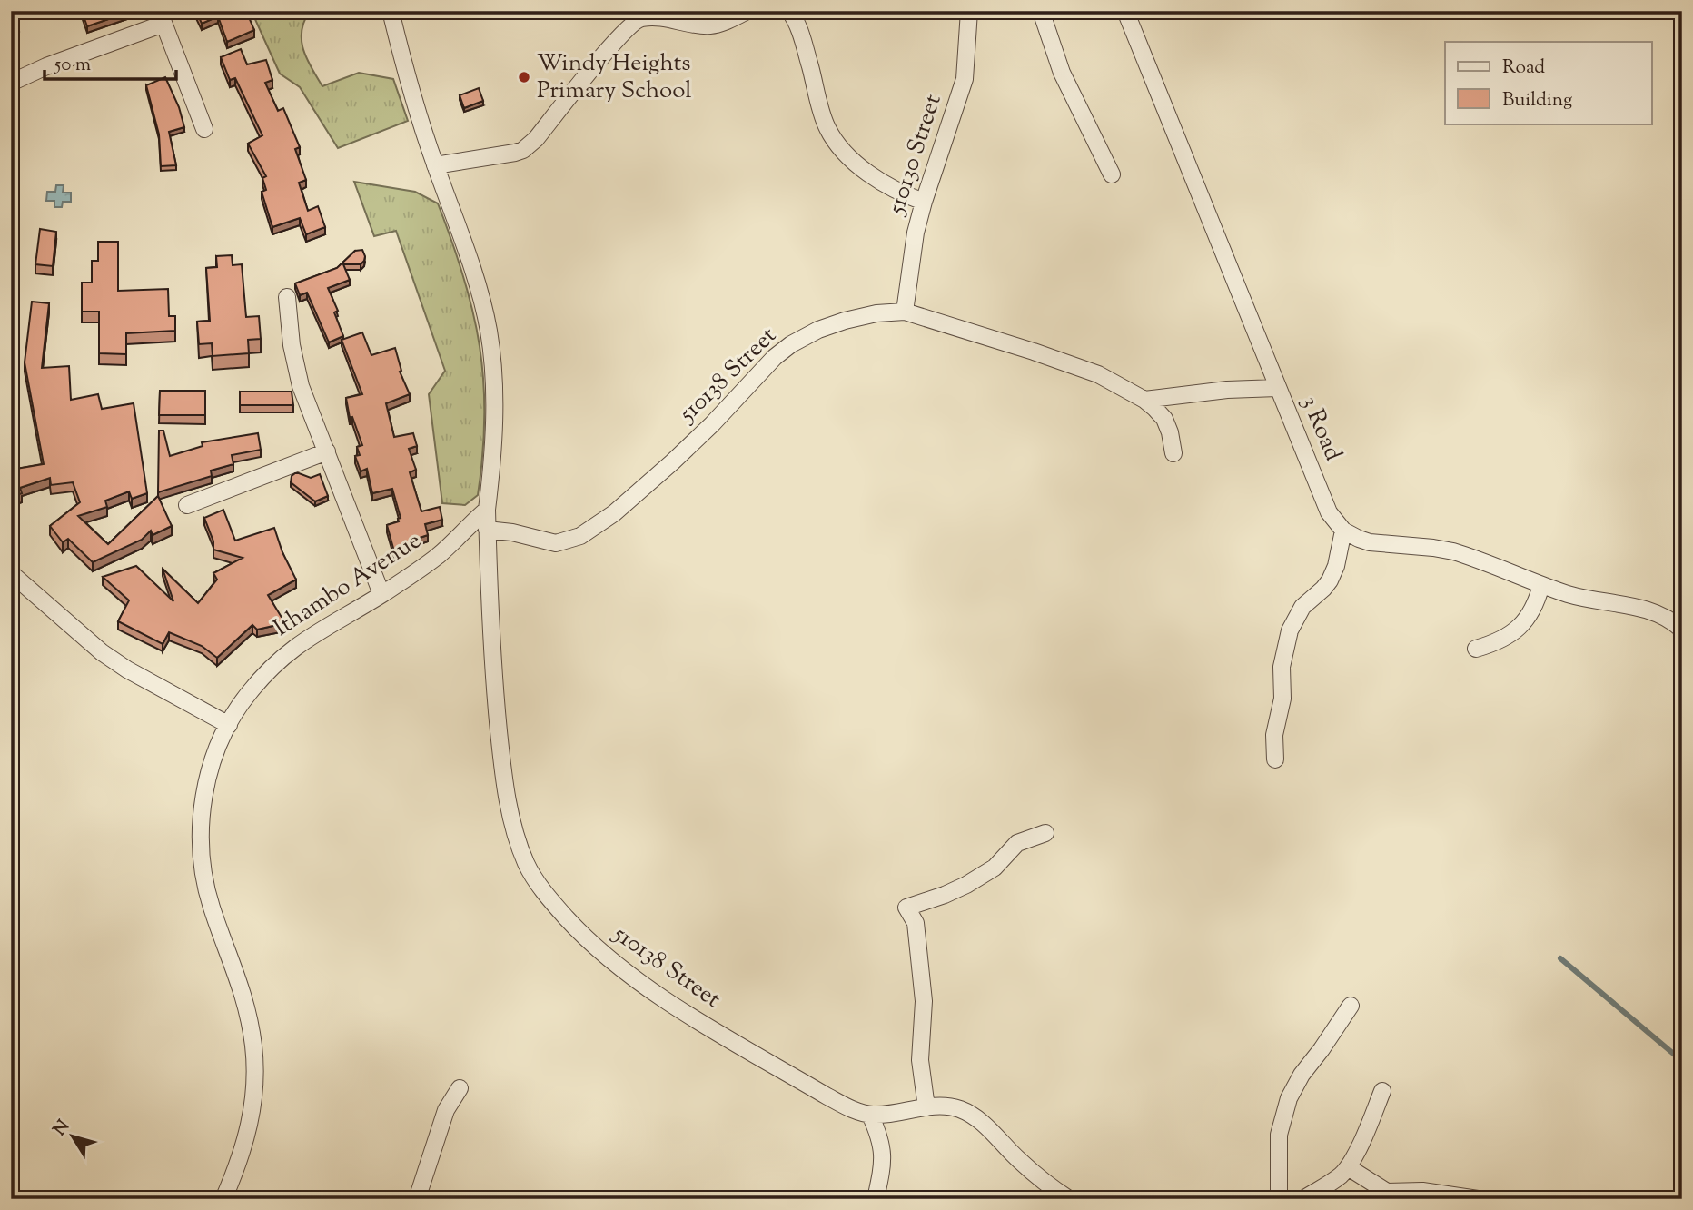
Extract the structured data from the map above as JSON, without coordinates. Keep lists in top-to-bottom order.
{
  "streets": {
    "street": [
      "510130 Street",
      "510138 Street",
      "3 Road",
      "Ithambo Avenue"
    ]
  },
  "crossings": [
    ["510130 Street", "510138 Street"],
    ["510138 Street", "Ithambo Avenue"]
  ],
  "places": ["Windy Heights Primary School"],
  "legend": ["Road", "Building"],
  "scale_bar": "50 m",
  "north": "top left"
}
